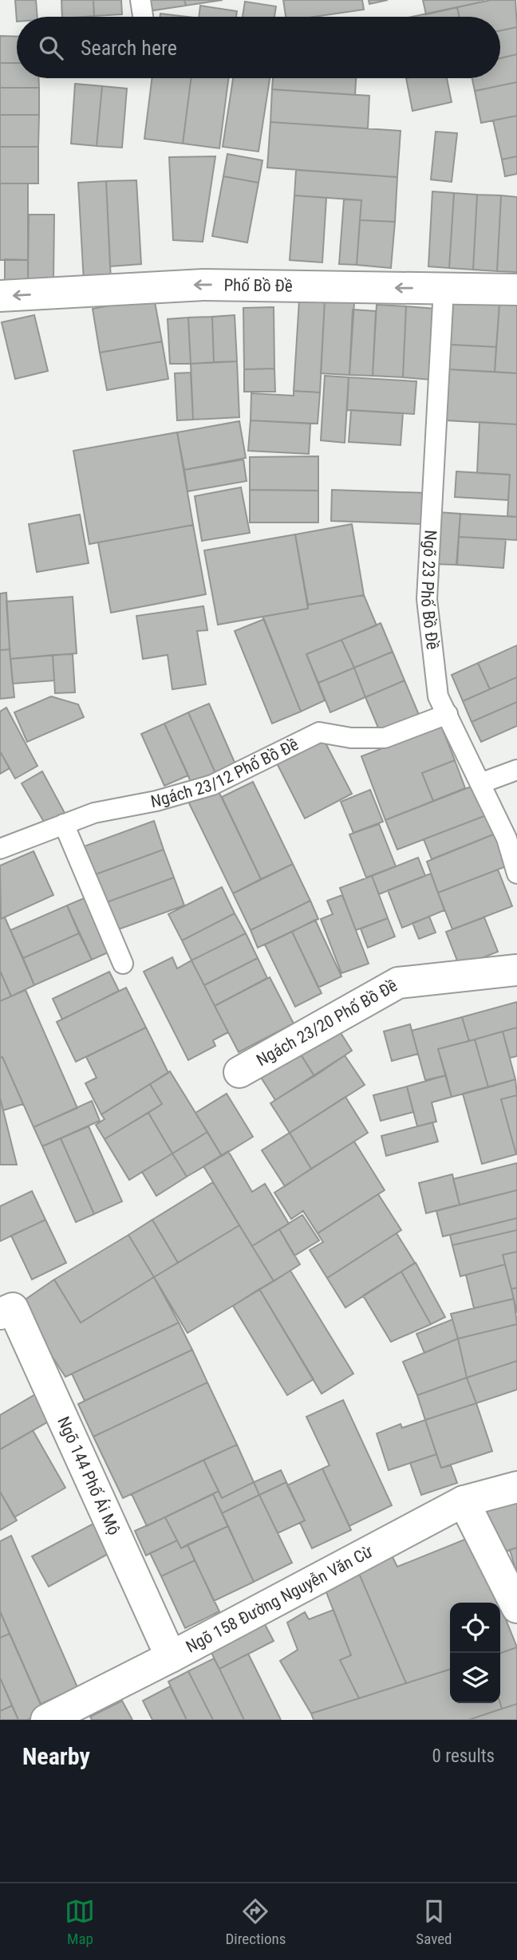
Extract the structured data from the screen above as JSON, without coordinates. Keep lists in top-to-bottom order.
{
  "streets": {
    "street": [
      "Phố Bồ Đề",
      "Ngách 23/20 Phố Bồ Đề",
      "Ngõ 144 Phố Ái Mộ",
      "Ngõ 158 Đường Nguyễn Văn Cừ"
    ],
    "lane": ["Ngõ 23 Phố Bồ Đề", "Ngách 23/12 Phố Bồ Đề"]
  },
  "crossings": [
    ["Phố Bồ Đề", "Ngõ 23 Phố Bồ Đề"],
    ["Ngõ 23 Phố Bồ Đề", "Ngách 23/12 Phố Bồ Đề"],
    ["Ngõ 144 Phố Ái Mộ", "Ngõ 158 Đường Nguyễn Văn Cừ"]
  ],
  "one_way": ["Phố Bồ Đề"],
  "page": {
    "search": "Search here",
    "heading": ["Nearby", "0 results"],
    "nav": ["Map", "Directions", "Saved"]
  }
}
